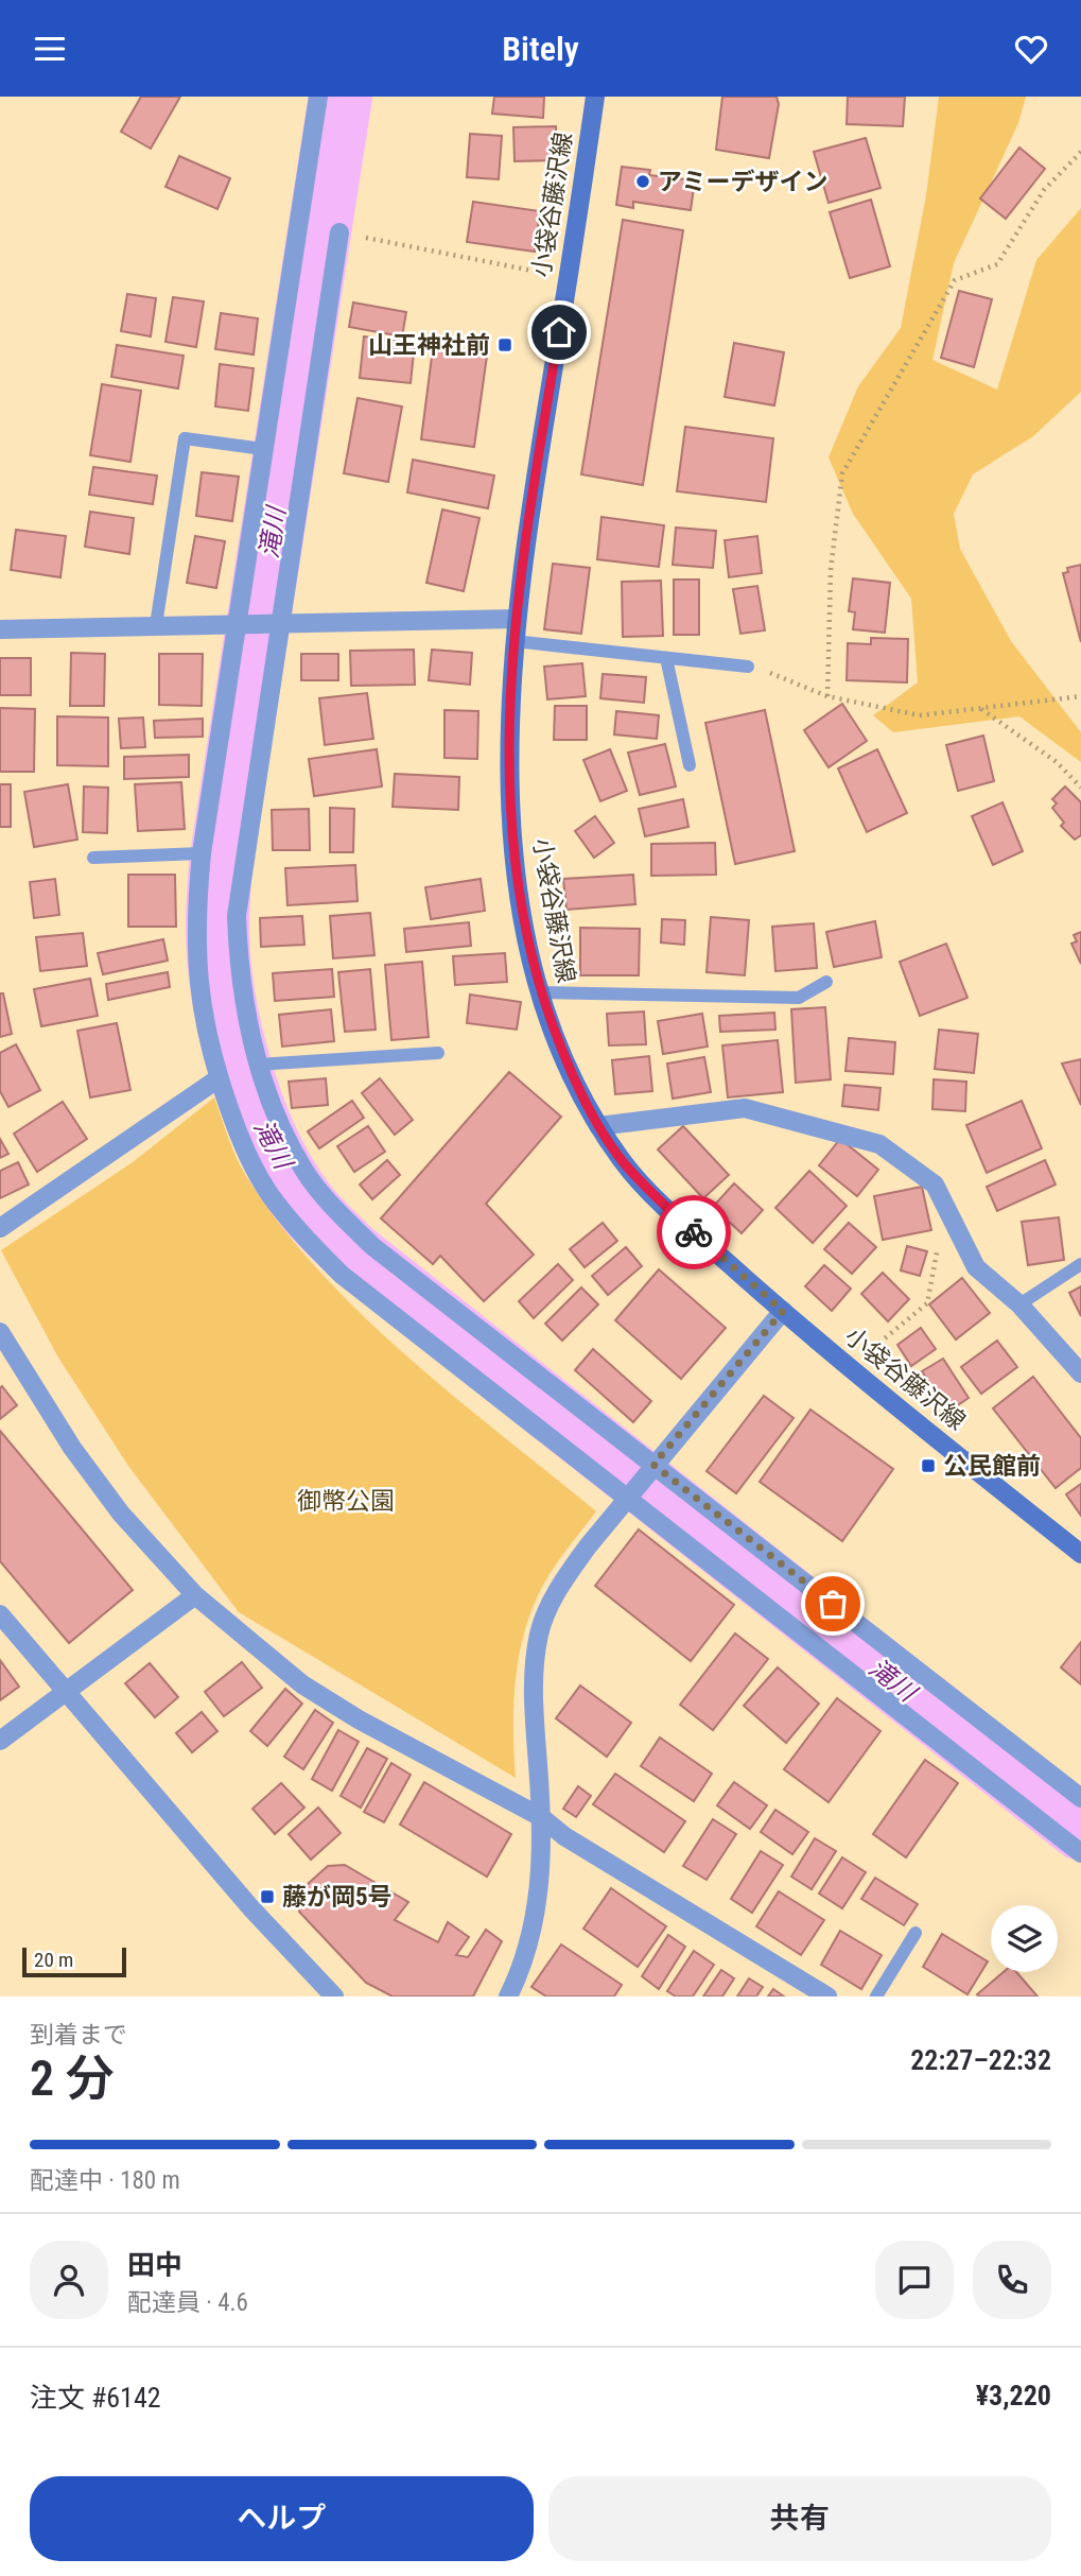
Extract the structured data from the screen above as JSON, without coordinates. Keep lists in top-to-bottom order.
{
  "streets": {
    "main road": ["小袋谷藤沢線"]
  },
  "water": ["滝川"],
  "parks": ["御幣公園"],
  "places": {
    "other": ["アミーデザイン"],
    "transit": ["山王神社前", "公民館前", "藤が岡5号"]
  },
  "scale_bar": "20 m",
  "page": {
    "header": "Bitely",
    "scale": "20 m",
    "heading": ["2 分", "到着まで", "22:27–22:32"],
    "panel": [
      "田中",
      "配達員 · 4.6",
      "注文 #6142",
      "¥3,220"
    ],
    "bar": "配達中 · 180 m",
    "buttons": ["ヘルプ", "共有"]
  }
}
